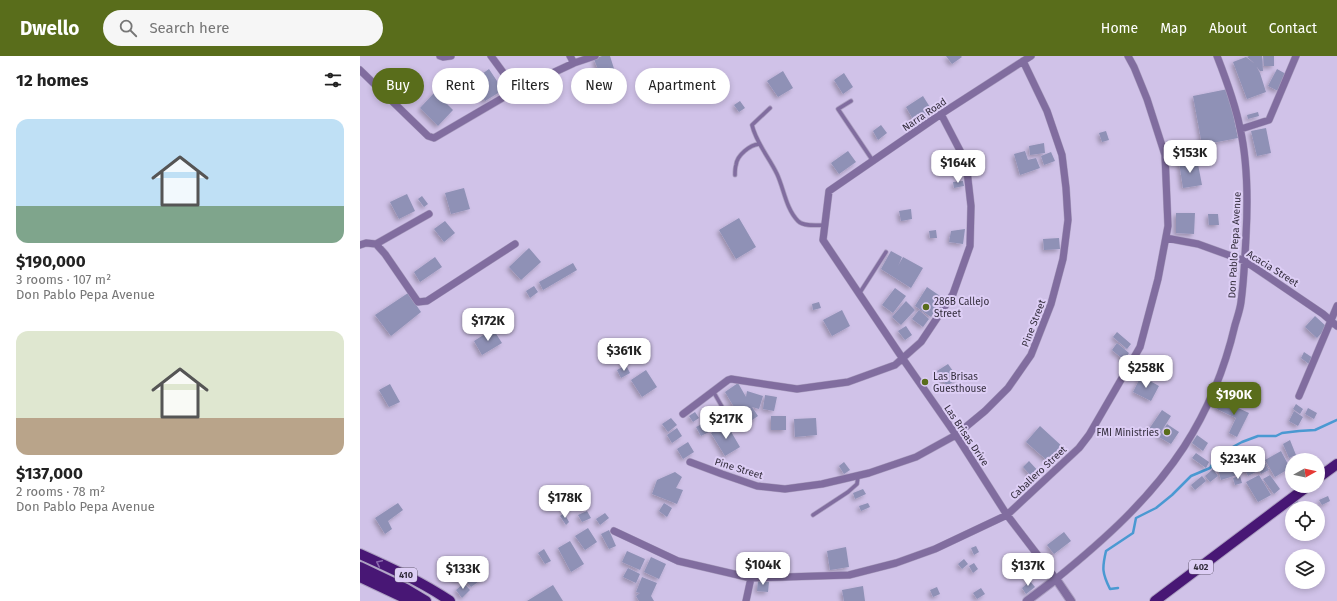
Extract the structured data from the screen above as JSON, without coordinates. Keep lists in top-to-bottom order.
{
  "streets": {
    "main road": ["402", "410"],
    "street": [
      "Narra Road",
      "Don Pablo Pepa Avenue",
      "Acacia Street",
      "Pine Street",
      "Las Brisas Drive",
      "Caballero Street"
    ]
  },
  "crossings": [
    ["Narra Road", "Pine Street"],
    ["Narra Road", "Las Brisas Drive"],
    ["Don Pablo Pepa Avenue", "Acacia Street"],
    ["Don Pablo Pepa Avenue", "Las Brisas Drive"],
    ["Acacia Street", "Caballero Street"],
    ["Pine Street", "Las Brisas Drive"],
    ["Las Brisas Drive", "Caballero Street"]
  ],
  "places": ["286B Callejo Street", "Las Brisas Guesthouse", "FMI Ministries"],
  "north": "right",
  "page": {
    "header": "Dwello",
    "search": "Search here",
    "nav": [
      "Home",
      "Map",
      "About",
      "Contact"
    ],
    "heading": "12 homes",
    "chip": [
      "Buy",
      "Rent",
      "Filters",
      "New",
      "Apartment"
    ],
    "list": [
      {
        "name": "$190,000",
        "note": "3 rooms · 107 m² · Don Pablo Pepa Avenue"
      },
      {
        "name": "$137,000",
        "note": "2 rooms · 78 m² · Don Pablo Pepa Avenue"
      }
    ],
    "price": [
      "$153K",
      "$164K",
      "$172K",
      "$361K",
      "$258K",
      "$190K",
      "$217K",
      "$234K",
      "$178K",
      "$104K",
      "$137K",
      "$133K"
    ]
  }
}
